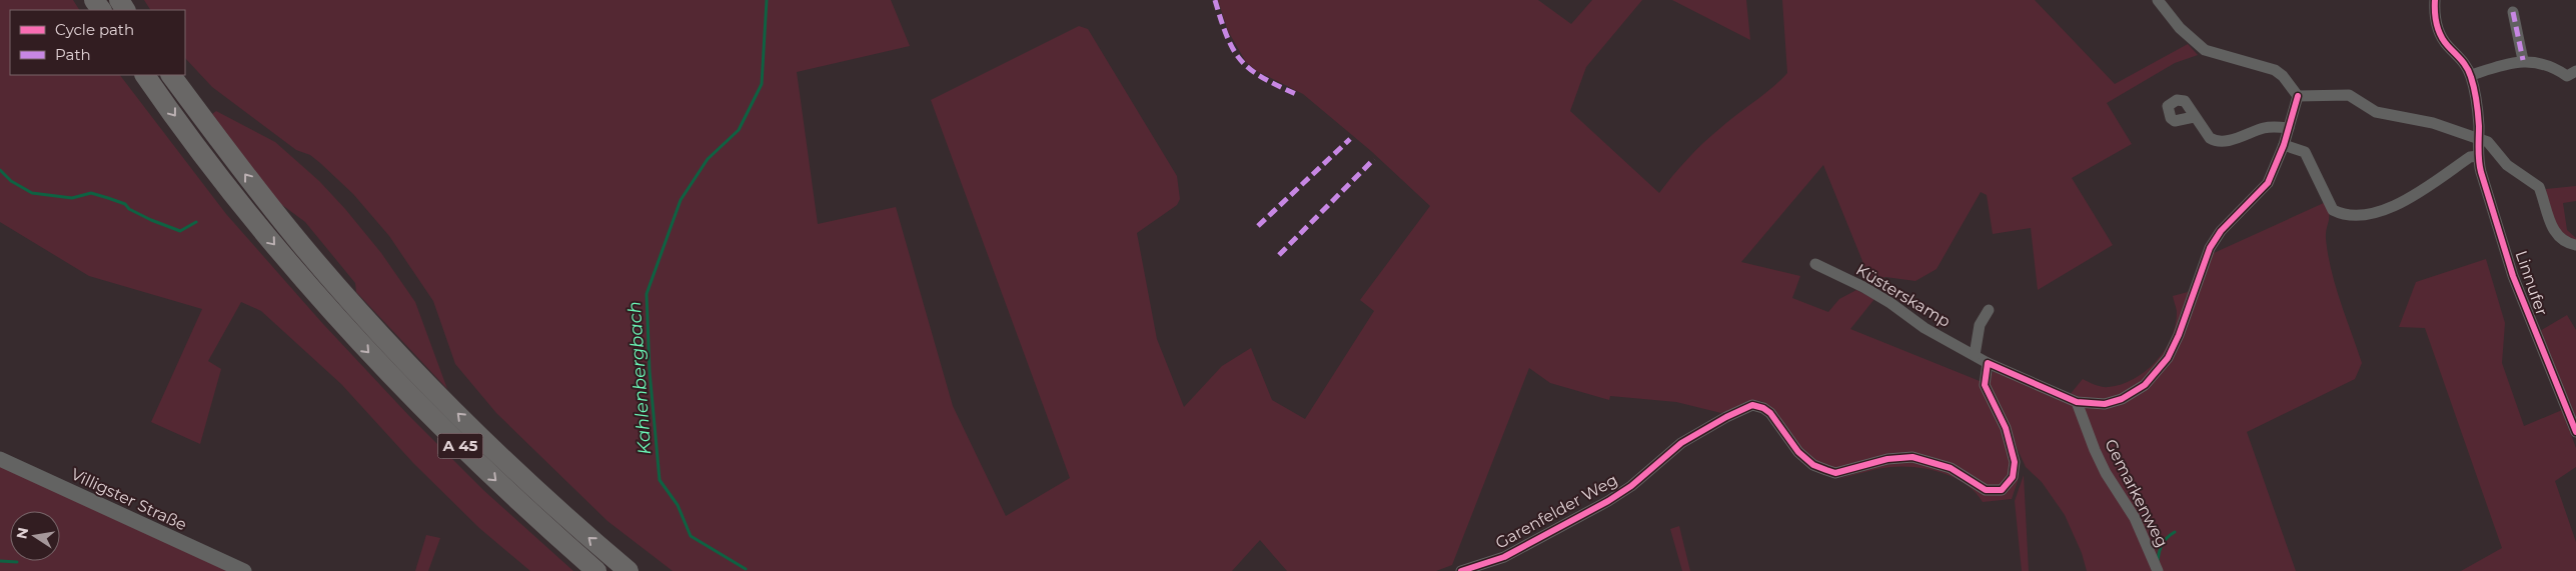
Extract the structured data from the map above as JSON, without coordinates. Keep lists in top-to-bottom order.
{
  "streets": {
    "highway": ["A 45"],
    "main road": ["Villigster Straße"],
    "street": [
      "Linnufer",
      "Küsterskamp",
      "Gemarkenweg",
      "Garenfelder Weg"
    ]
  },
  "crossings": [
    ["Küsterskamp", "Garenfelder Weg"]
  ],
  "water": ["Kahlenbergbach"],
  "legend": ["Cycle path", "Path"],
  "north": "left"
}
